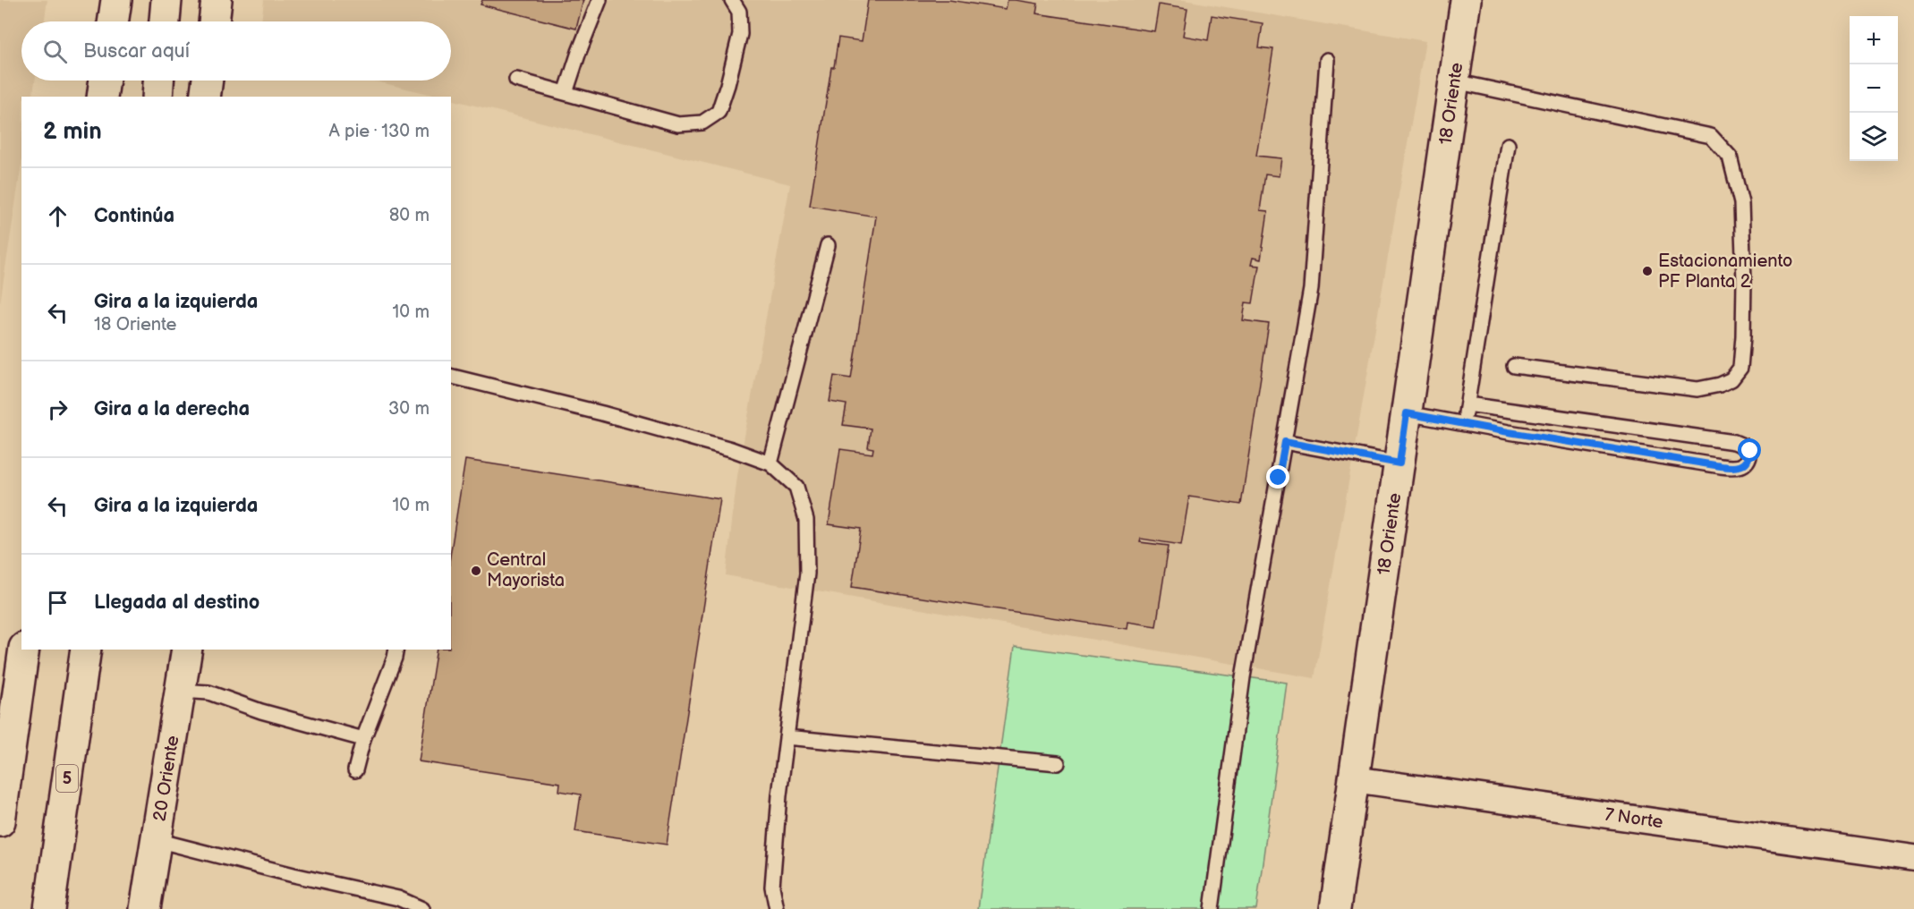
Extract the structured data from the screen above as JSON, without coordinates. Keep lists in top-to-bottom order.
{
  "streets": {
    "main road": ["18 Oriente", "5", "20 Oriente"],
    "street": ["7 Norte"]
  },
  "crossings": [
    ["18 Oriente", "7 Norte"]
  ],
  "places": ["Estacionamiento PF Planta 2", "Central Mayorista"],
  "page": {
    "map_buttons": ["+", "−"],
    "search": "Buscar aquí",
    "heading": ["2 min", "A pie · 130 m"],
    "list": [
      ["Continúa", "80 m"],
      ["Gira a la izquierda", "18 Oriente", "10 m"],
      ["Gira a la derecha", "30 m"],
      ["Gira a la izquierda", "10 m"],
      "Llegada al destino"
    ]
  }
}
